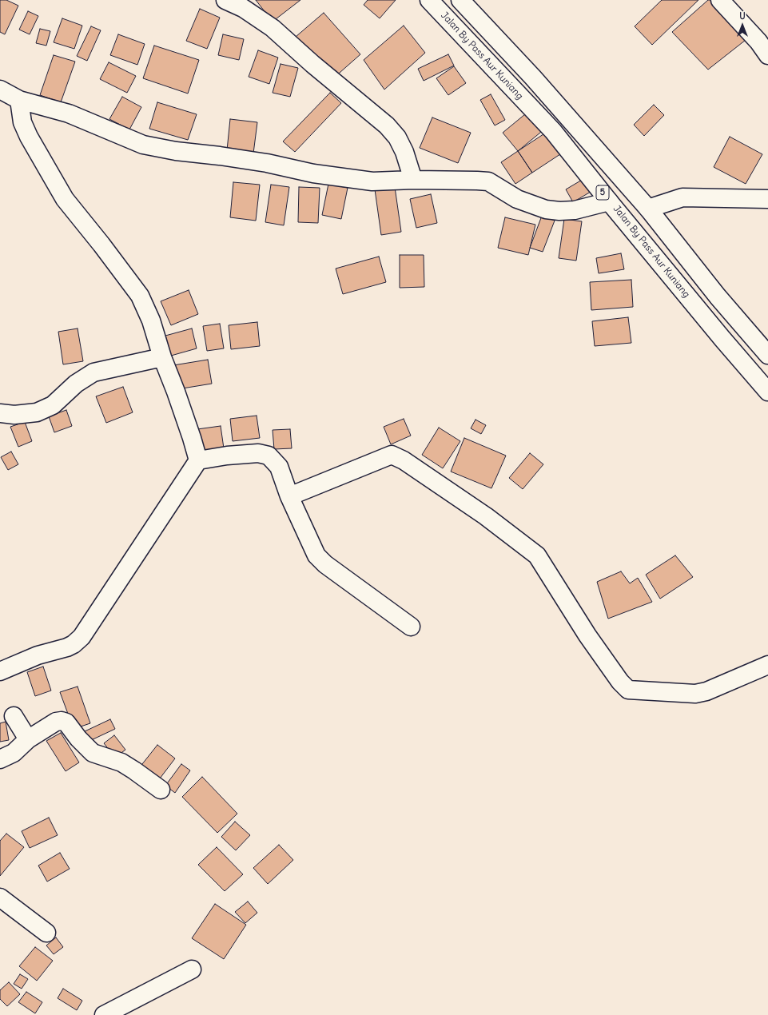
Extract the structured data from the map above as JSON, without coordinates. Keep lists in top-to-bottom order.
{
  "streets": {
    "main road": ["Jalan By Pass Aur Kuniang", "5"]
  },
  "north": "top"
}
